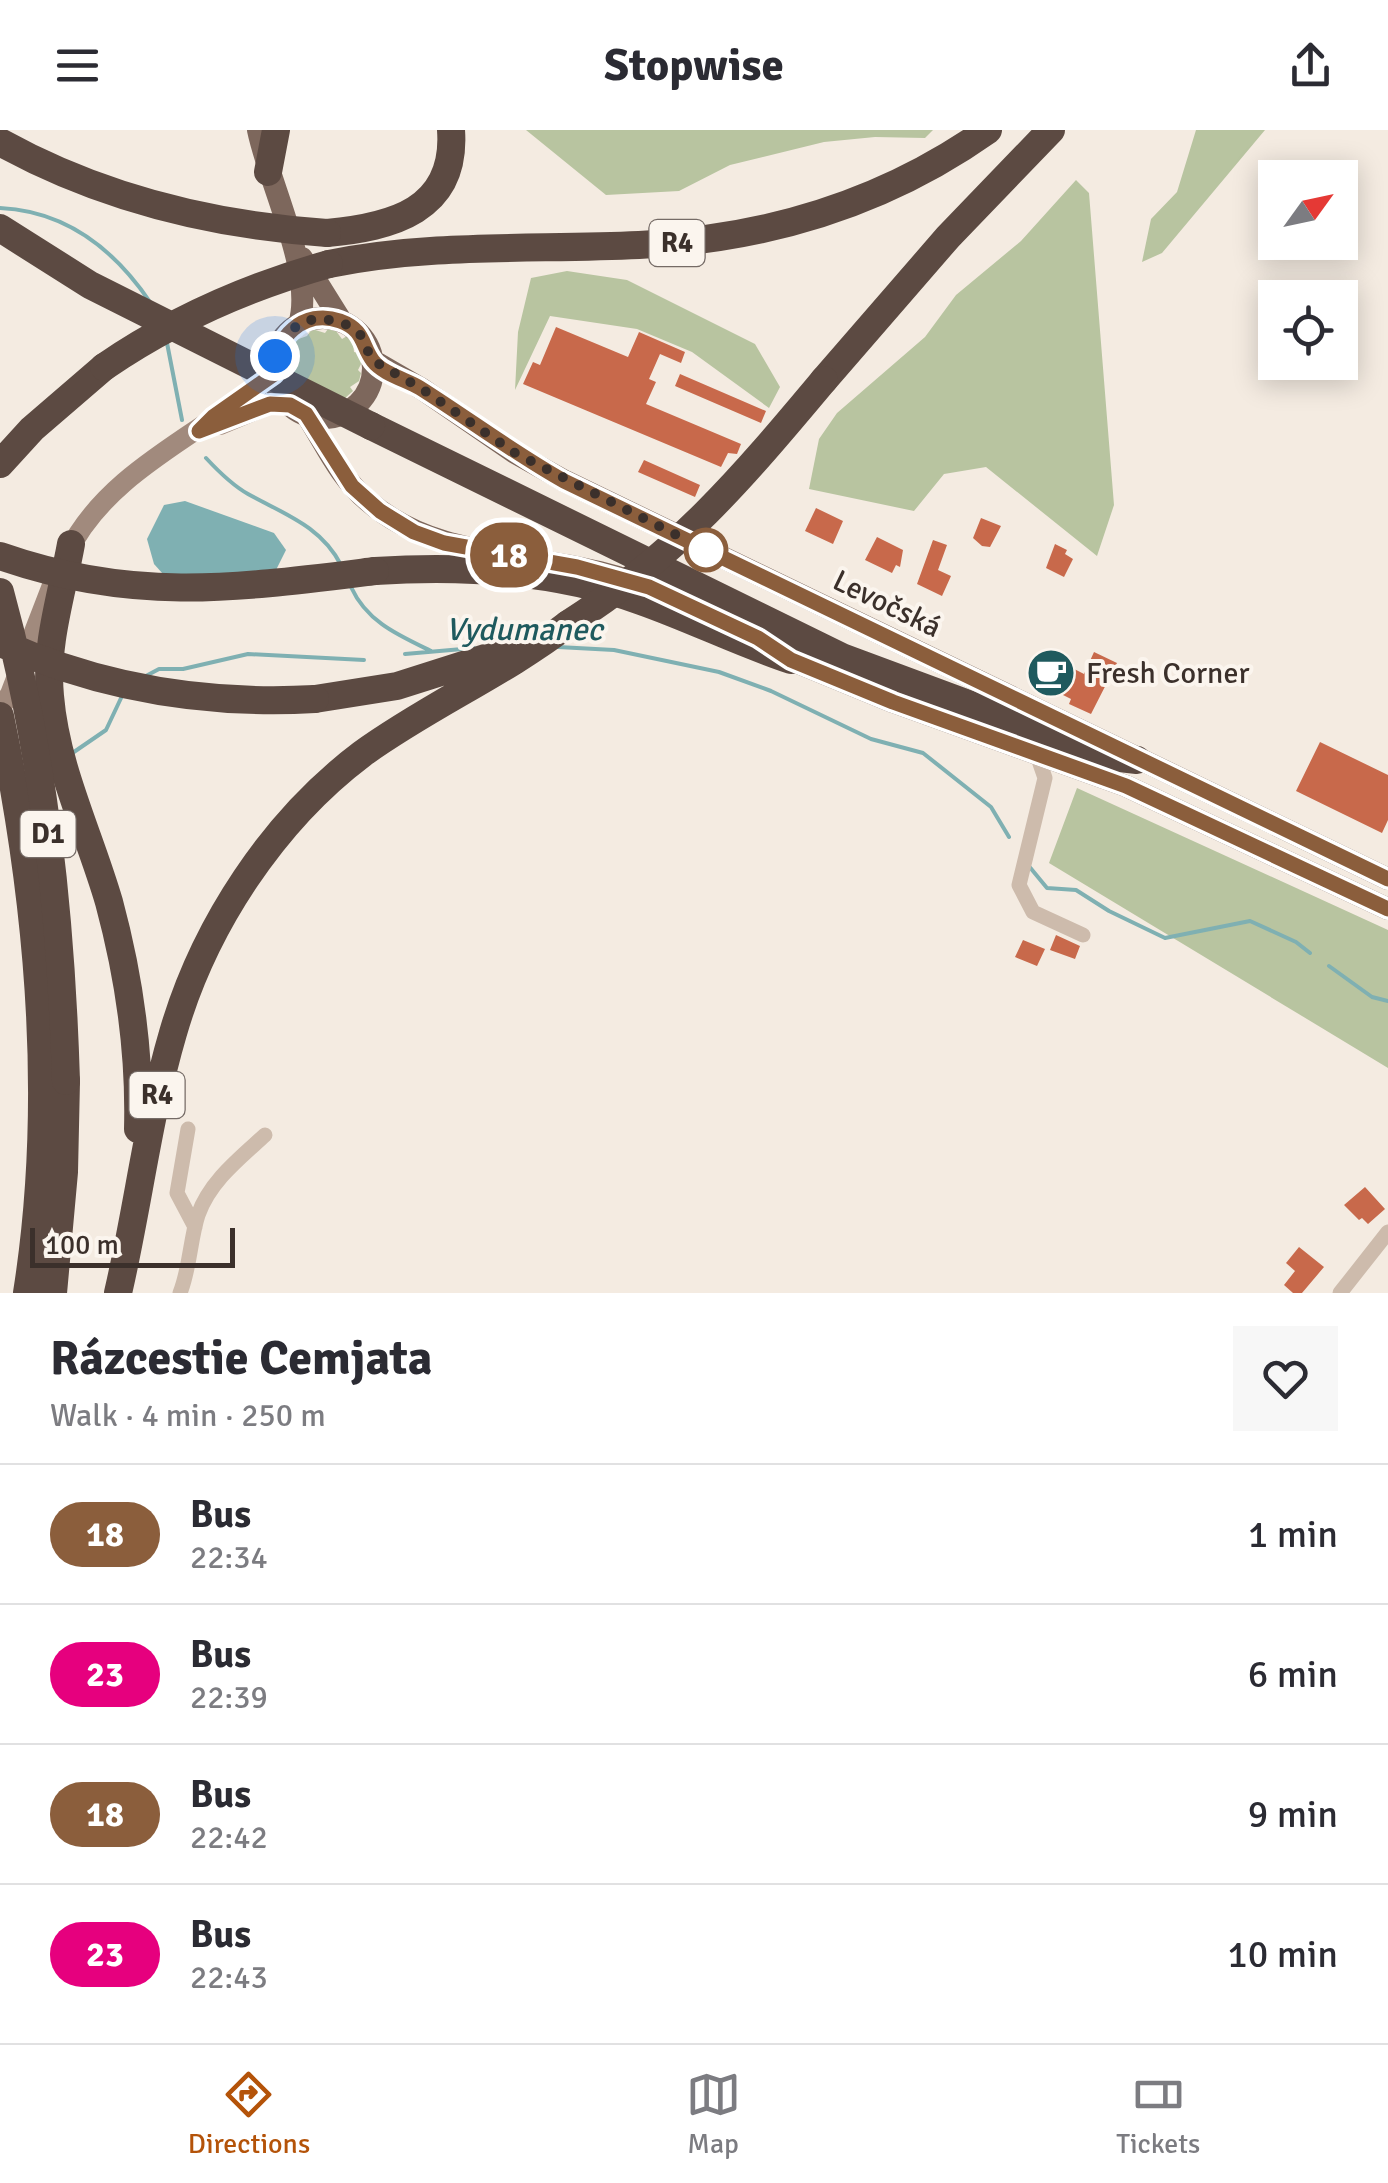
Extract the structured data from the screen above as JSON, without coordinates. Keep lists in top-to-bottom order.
{
  "streets": {
    "highway": ["R4", "D1"],
    "main road": ["Levočská"]
  },
  "water": ["Vydumanec"],
  "places": {
    "cafe": ["Fresh Corner"]
  },
  "lines": ["bus line 18"],
  "scale_bar": "100 m",
  "north": "top right",
  "page": {
    "header": "Stopwise",
    "on_map": "18",
    "scale": "100 m",
    "heading": ["Rázcestie Cemjata", "Walk · 4 min · 250 m"],
    "list": [
      {
        "mark": "18",
        "name": "Bus",
        "note": "22:34",
        "value": "1 min"
      },
      {
        "mark": "23",
        "name": "Bus",
        "note": "22:39",
        "value": "6 min"
      },
      {
        "mark": "18",
        "name": "Bus",
        "note": "22:42",
        "value": "9 min"
      },
      {
        "mark": "23",
        "name": "Bus",
        "note": "22:43",
        "value": "10 min"
      }
    ],
    "tabs": ["Directions", "Map", "Tickets"]
  }
}
